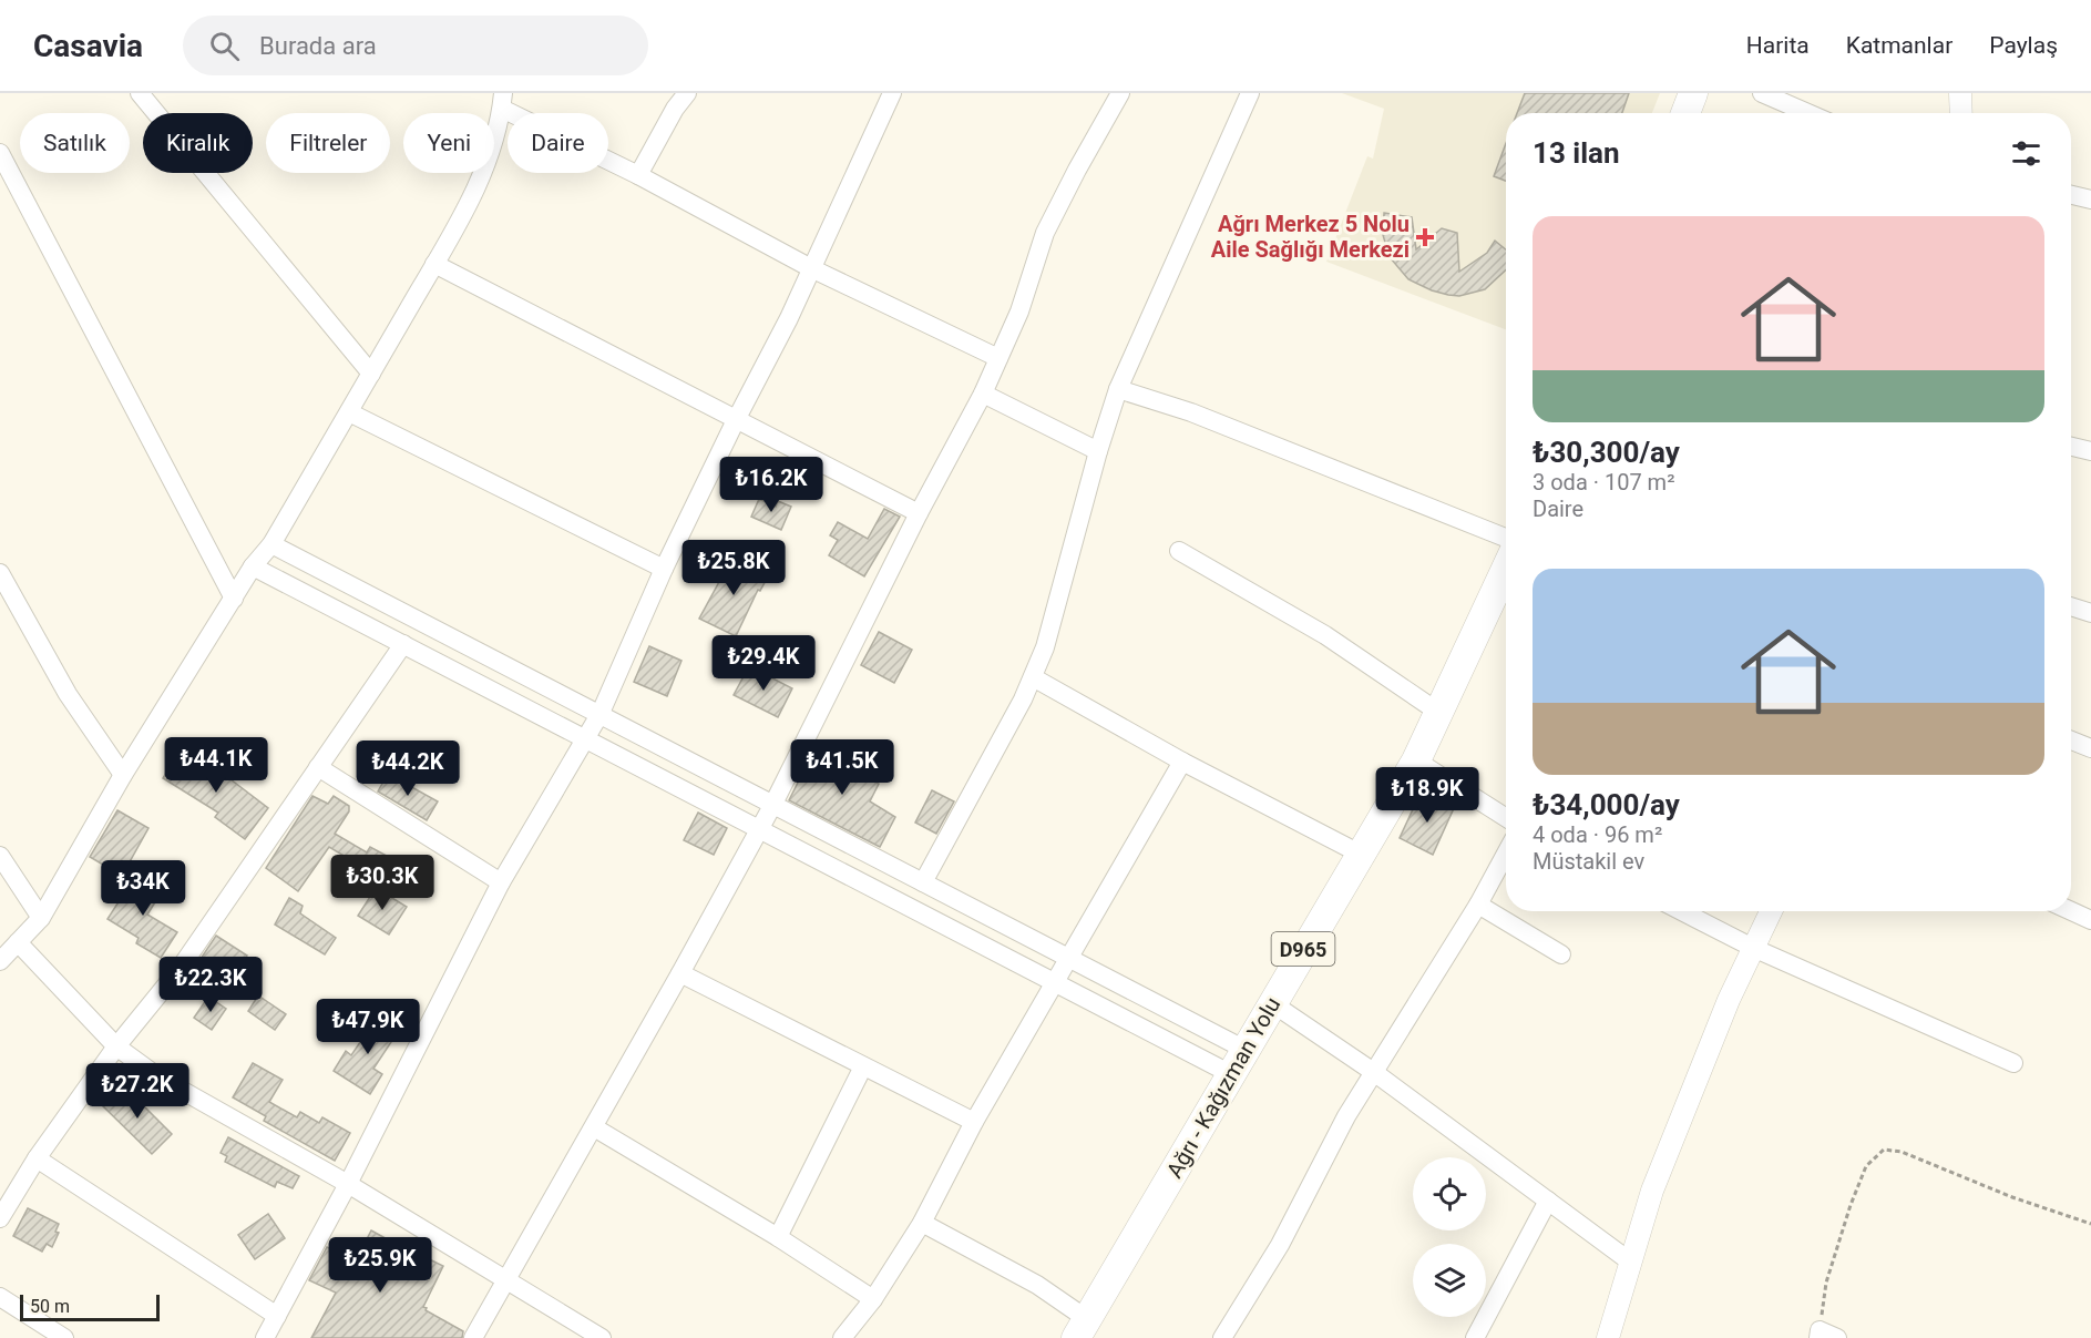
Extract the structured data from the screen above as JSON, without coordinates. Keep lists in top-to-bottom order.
{
  "streets": {
    "main road": ["D965", "Ağrı - Kağızman Yolu"]
  },
  "places": {
    "health": ["Ağrı Merkez 5 Nolu Aile Sağlığı Merkezi"]
  },
  "scale_bar": "50 m",
  "page": {
    "header": "Casavia",
    "search": "Burada ara",
    "nav": ["Harita", "Katmanlar", "Paylaş"],
    "chip": [
      "Satılık",
      "Kiralık",
      "Filtreler",
      "Yeni",
      "Daire"
    ],
    "heading": "13 ilan",
    "list": [
      {
        "name": "₺30,300/ay",
        "note": "3 oda · 107 m² · Daire"
      },
      {
        "name": "₺34,000/ay",
        "note": "4 oda · 96 m² · Müstakil ev"
      }
    ],
    "price": [
      "₺16.2K",
      "₺25.8K",
      "₺29.4K",
      "₺44.1K",
      "₺41.5K",
      "₺44.2K",
      "₺18.9K",
      "₺30.3K",
      "₺34K",
      "₺22.3K",
      "₺47.9K",
      "₺27.2K",
      "₺25.9K"
    ],
    "scale": "50 m"
  }
}
